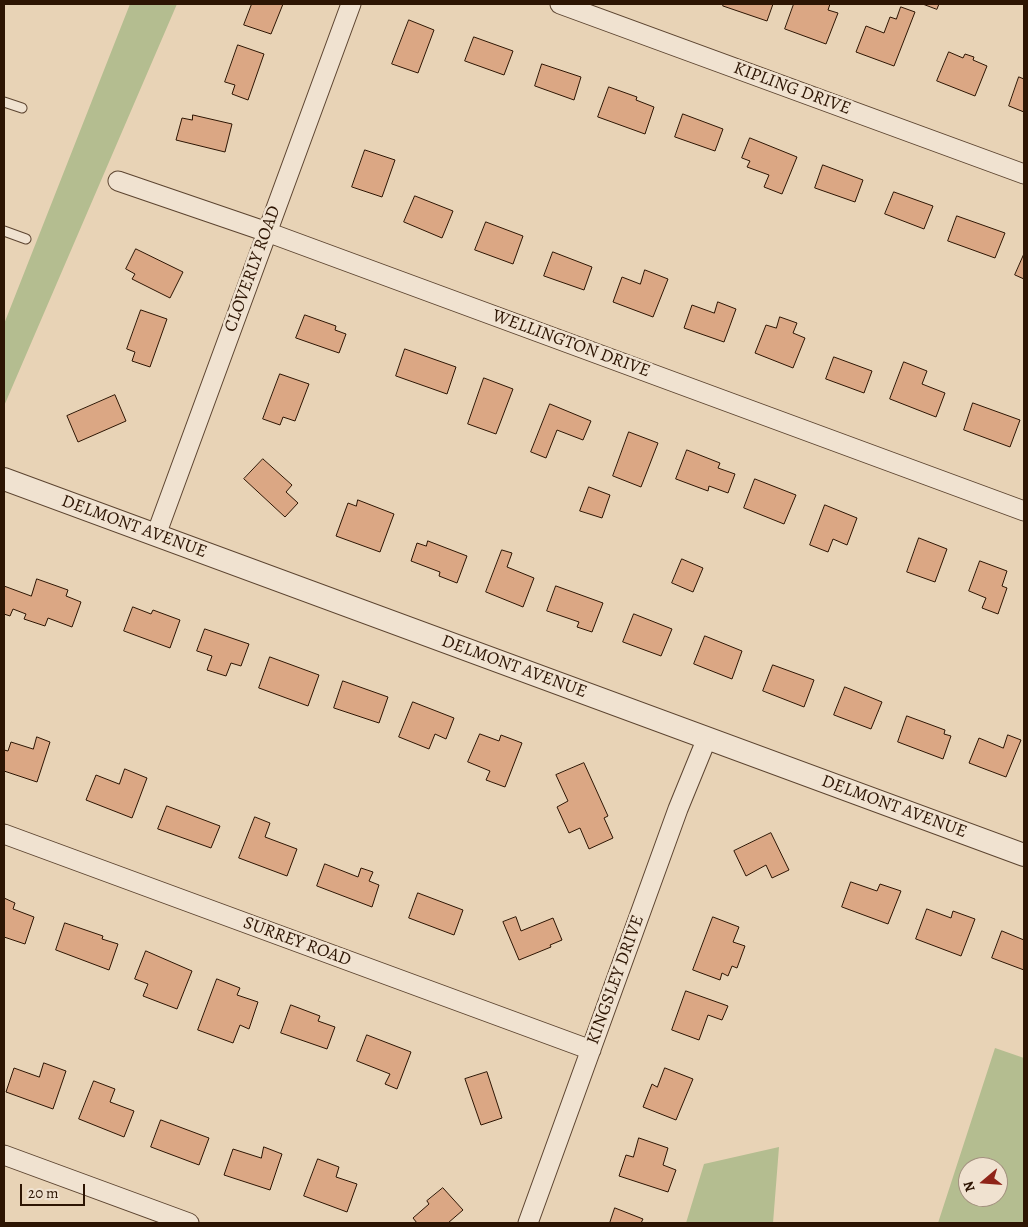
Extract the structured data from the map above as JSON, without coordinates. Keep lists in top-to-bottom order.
{
  "streets": {
    "street": [
      "KIPLING DRIVE",
      "CLOVERLY ROAD",
      "WELLINGTON DRIVE",
      "DELMONT AVENUE",
      "SURREY ROAD",
      "KINGSLEY DRIVE"
    ]
  },
  "crossings": [
    ["CLOVERLY ROAD", "WELLINGTON DRIVE"],
    ["CLOVERLY ROAD", "DELMONT AVENUE"],
    ["DELMONT AVENUE", "KINGSLEY DRIVE"],
    ["SURREY ROAD", "KINGSLEY DRIVE"]
  ],
  "scale_bar": "20 m",
  "north": "left"
}
